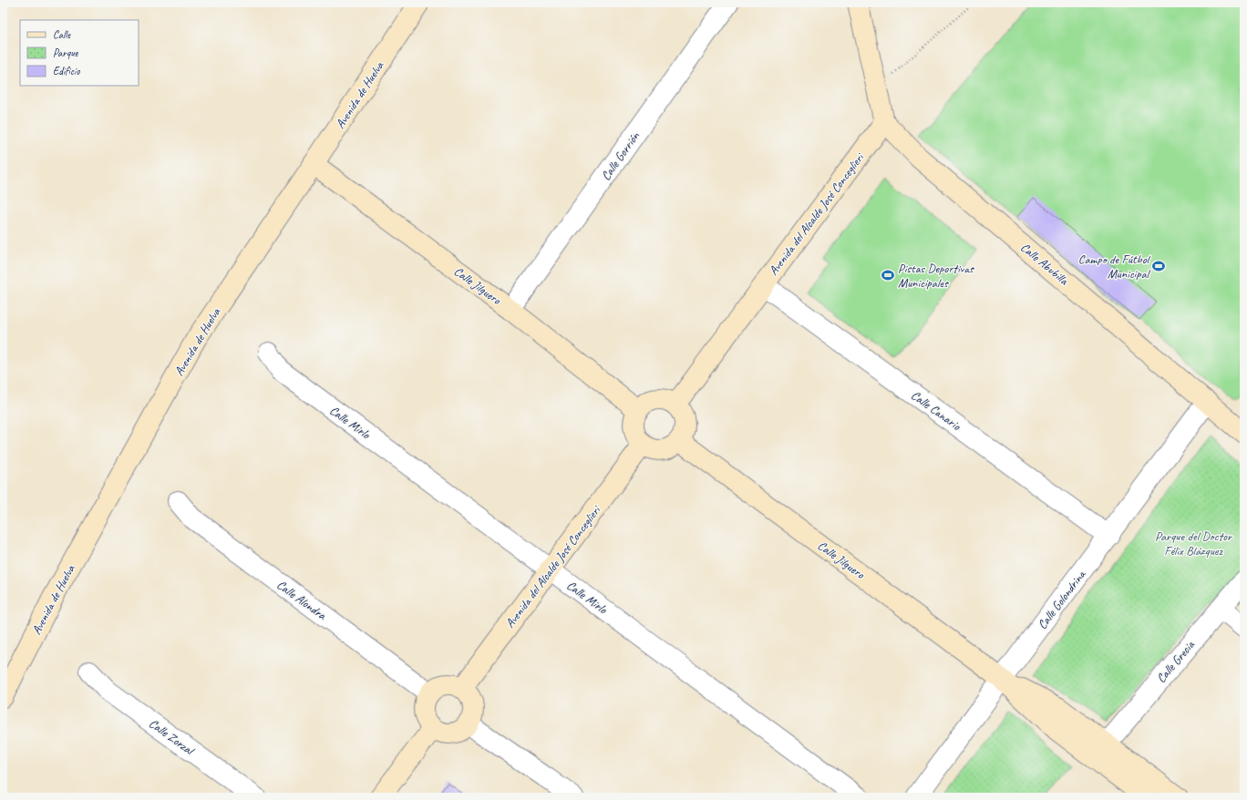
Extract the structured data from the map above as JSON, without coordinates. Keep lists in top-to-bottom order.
{
  "streets": {
    "street": [
      "Avenida de Huelva",
      "Calle Gorrión",
      "Avenida del Alcalde José Conceglieri",
      "Calle Abubilla",
      "Calle Jilguero",
      "Calle Canario",
      "Calle Mirlo",
      "Calle Alondra",
      "Calle Golondrina",
      "Calle Grecia",
      "Calle Zorzal"
    ]
  },
  "crossings": [
    ["Avenida de Huelva", "Calle Jilguero"],
    ["Calle Gorrión", "Calle Jilguero"],
    ["Avenida del Alcalde José Conceglieri", "Calle Abubilla"],
    ["Avenida del Alcalde José Conceglieri", "Calle Jilguero"],
    ["Avenida del Alcalde José Conceglieri", "Calle Canario"],
    ["Avenida del Alcalde José Conceglieri", "Calle Mirlo"],
    ["Avenida del Alcalde José Conceglieri", "Calle Alondra"],
    ["Calle Abubilla", "Calle Golondrina"],
    ["Calle Jilguero", "Calle Golondrina"],
    ["Calle Canario", "Calle Golondrina"]
  ],
  "parks": ["Parque del Doctor Félix Blázquez"],
  "places": {
    "sports": ["Campo de Fútbol Municipal", "Pistas Deportivas Municipales"]
  },
  "legend": ["Calle", "Parque", "Edificio"]
}
